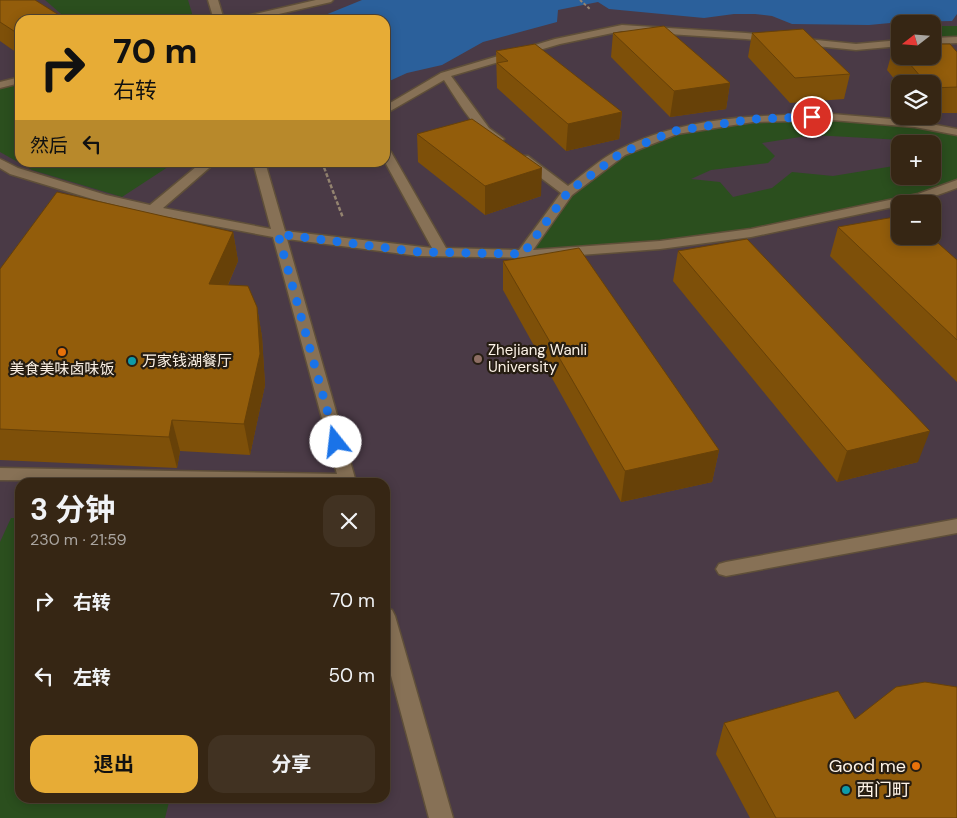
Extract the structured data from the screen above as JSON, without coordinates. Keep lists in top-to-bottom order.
{
  "places": [
    "美食美味卤味饭",
    "Zhejiang Wanli University",
    "万家钱湖餐厅",
    "Good me",
    "西门町"
  ],
  "north": "left",
  "page": {
    "map_buttons": ["+", "−"],
    "turn": ["70 m", "右转"],
    "then": "然后",
    "heading": ["3 分钟", "230 m · 21:59"],
    "list": [
      {
        "name": "右转",
        "value": "70 m"
      },
      {
        "name": "左转",
        "value": "50 m"
      }
    ],
    "buttons": ["退出", "分享"]
  }
}
